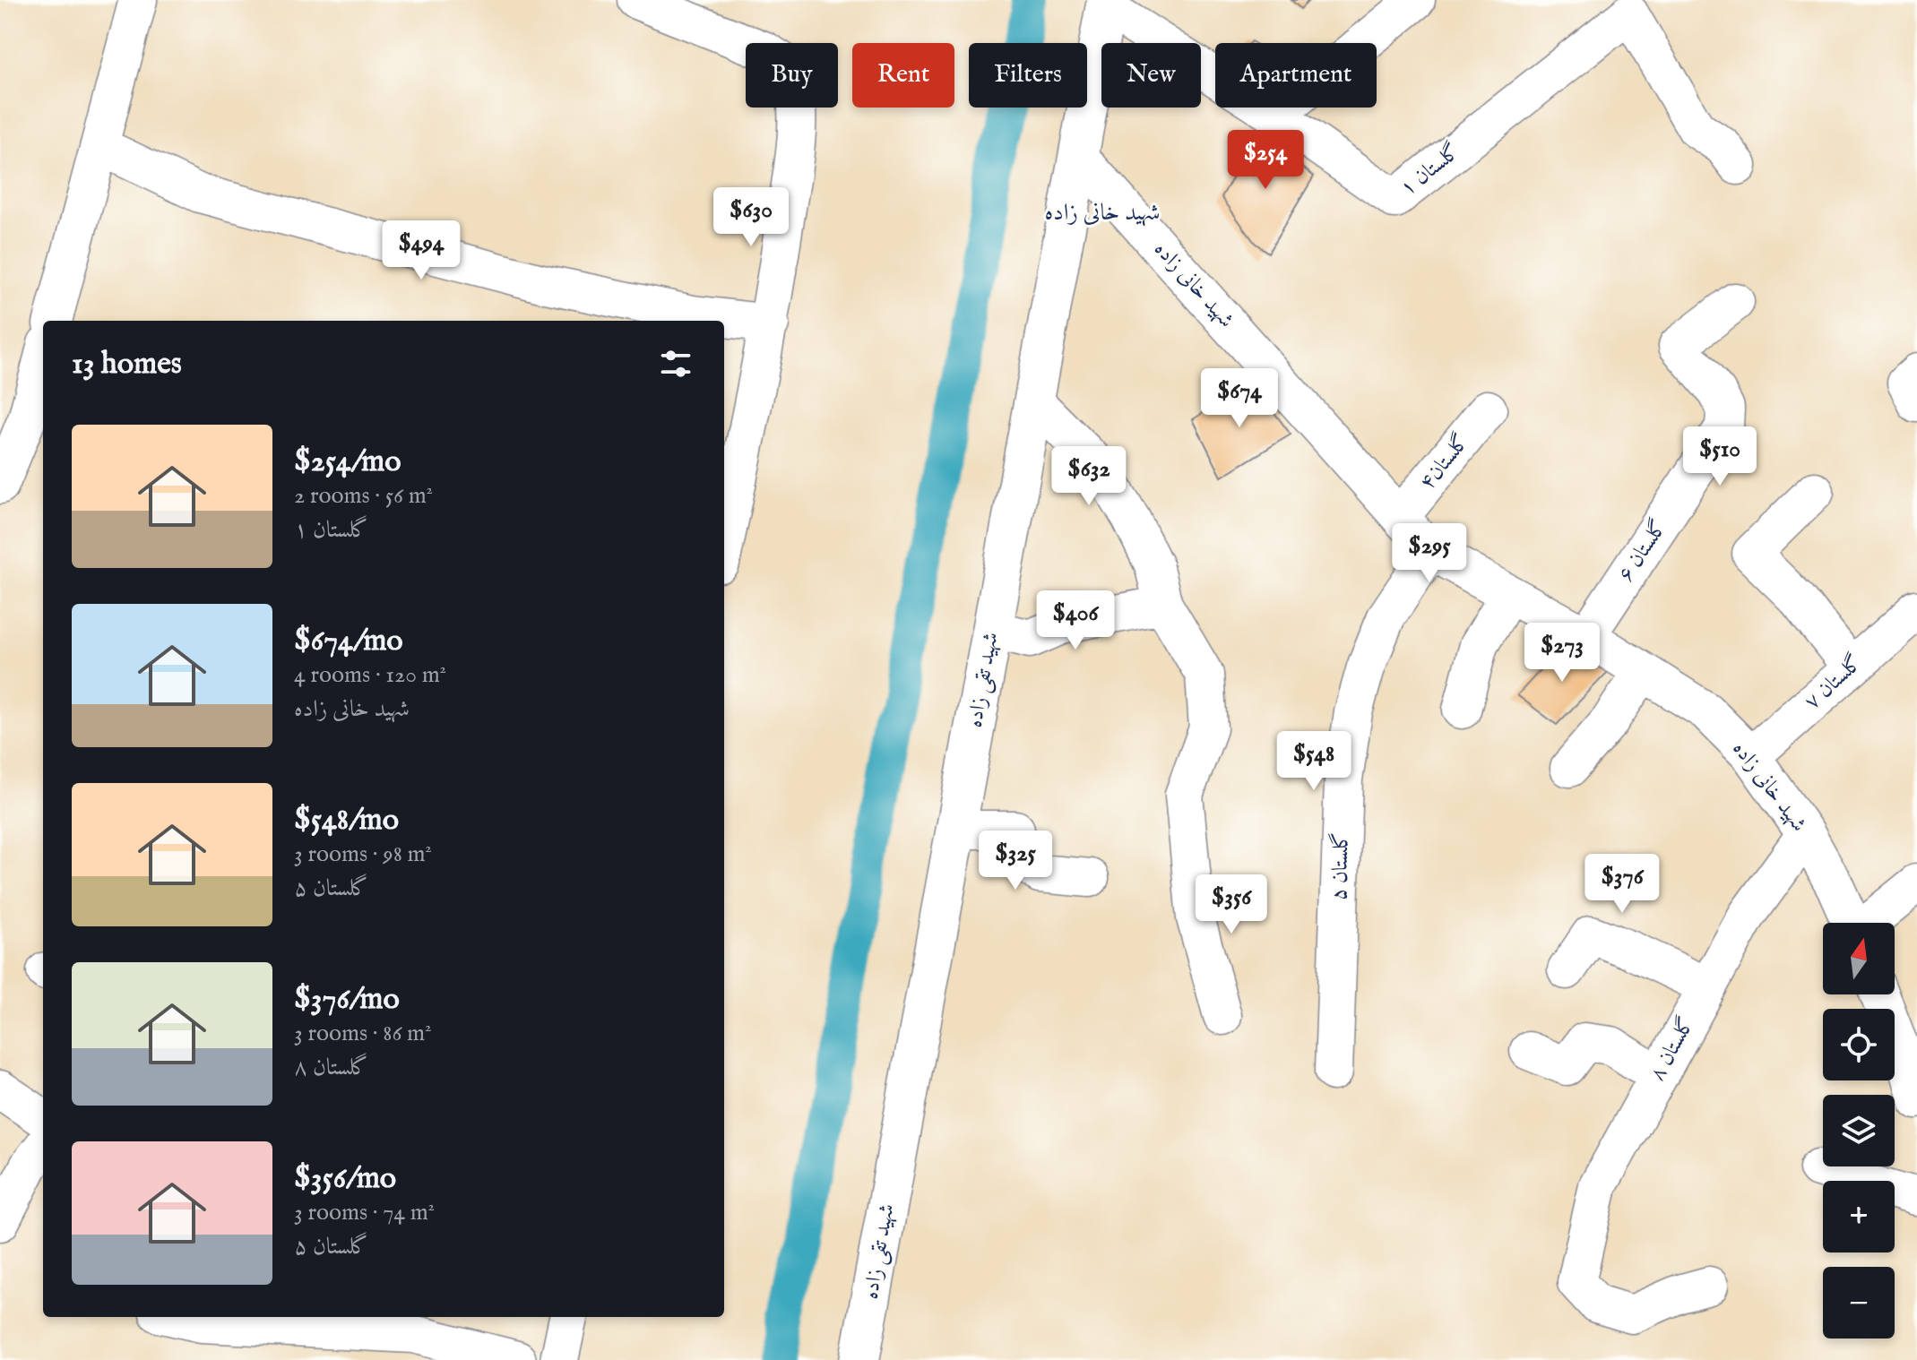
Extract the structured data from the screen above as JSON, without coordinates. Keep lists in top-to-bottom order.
{
  "streets": {
    "main road": ["شهید تقی زاده"],
    "street": [
      "گلستان ۱",
      "شهید خانی زاده",
      "گلستان۴",
      "گلستان ۶",
      "گلستان ٧",
      "گلستان ۵",
      "گلستان ۸"
    ]
  },
  "crossings": [
    ["گلستان ۱", "شهید تقی زاده"],
    ["شهید خانی زاده", "گلستان۴"],
    ["شهید خانی زاده", "گلستان ۶"],
    ["شهید خانی زاده", "شهید تقی زاده"],
    ["شهید خانی زاده", "گلستان ٧"],
    ["شهید خانی زاده", "گلستان ۵"],
    ["شهید خانی زاده", "گلستان ۸"]
  ],
  "districts": ["شهید خانی زاده"],
  "north": "top",
  "page": {
    "chip": [
      "Buy",
      "Rent",
      "Filters",
      "New",
      "Apartment"
    ],
    "price": [
      "$254",
      "$630",
      "$494",
      "$674",
      "$510",
      "$632",
      "$295",
      "$406",
      "$273",
      "$548",
      "$325",
      "$376",
      "$356"
    ],
    "heading": "13 homes",
    "list": [
      {
        "name": "$254/mo",
        "note": "2 rooms · 56 m² · گلستان ۱"
      },
      {
        "name": "$674/mo",
        "note": "4 rooms · 120 m² · شهید خانی زاده"
      },
      {
        "name": "$548/mo",
        "note": "3 rooms · 98 m² · گلستان ۵"
      },
      {
        "name": "$376/mo",
        "note": "3 rooms · 86 m² · گلستان ۸"
      },
      {
        "name": "$356/mo",
        "note": "3 rooms · 74 m² · گلستان ۵"
      }
    ],
    "map_buttons": ["+", "−"]
  }
}
